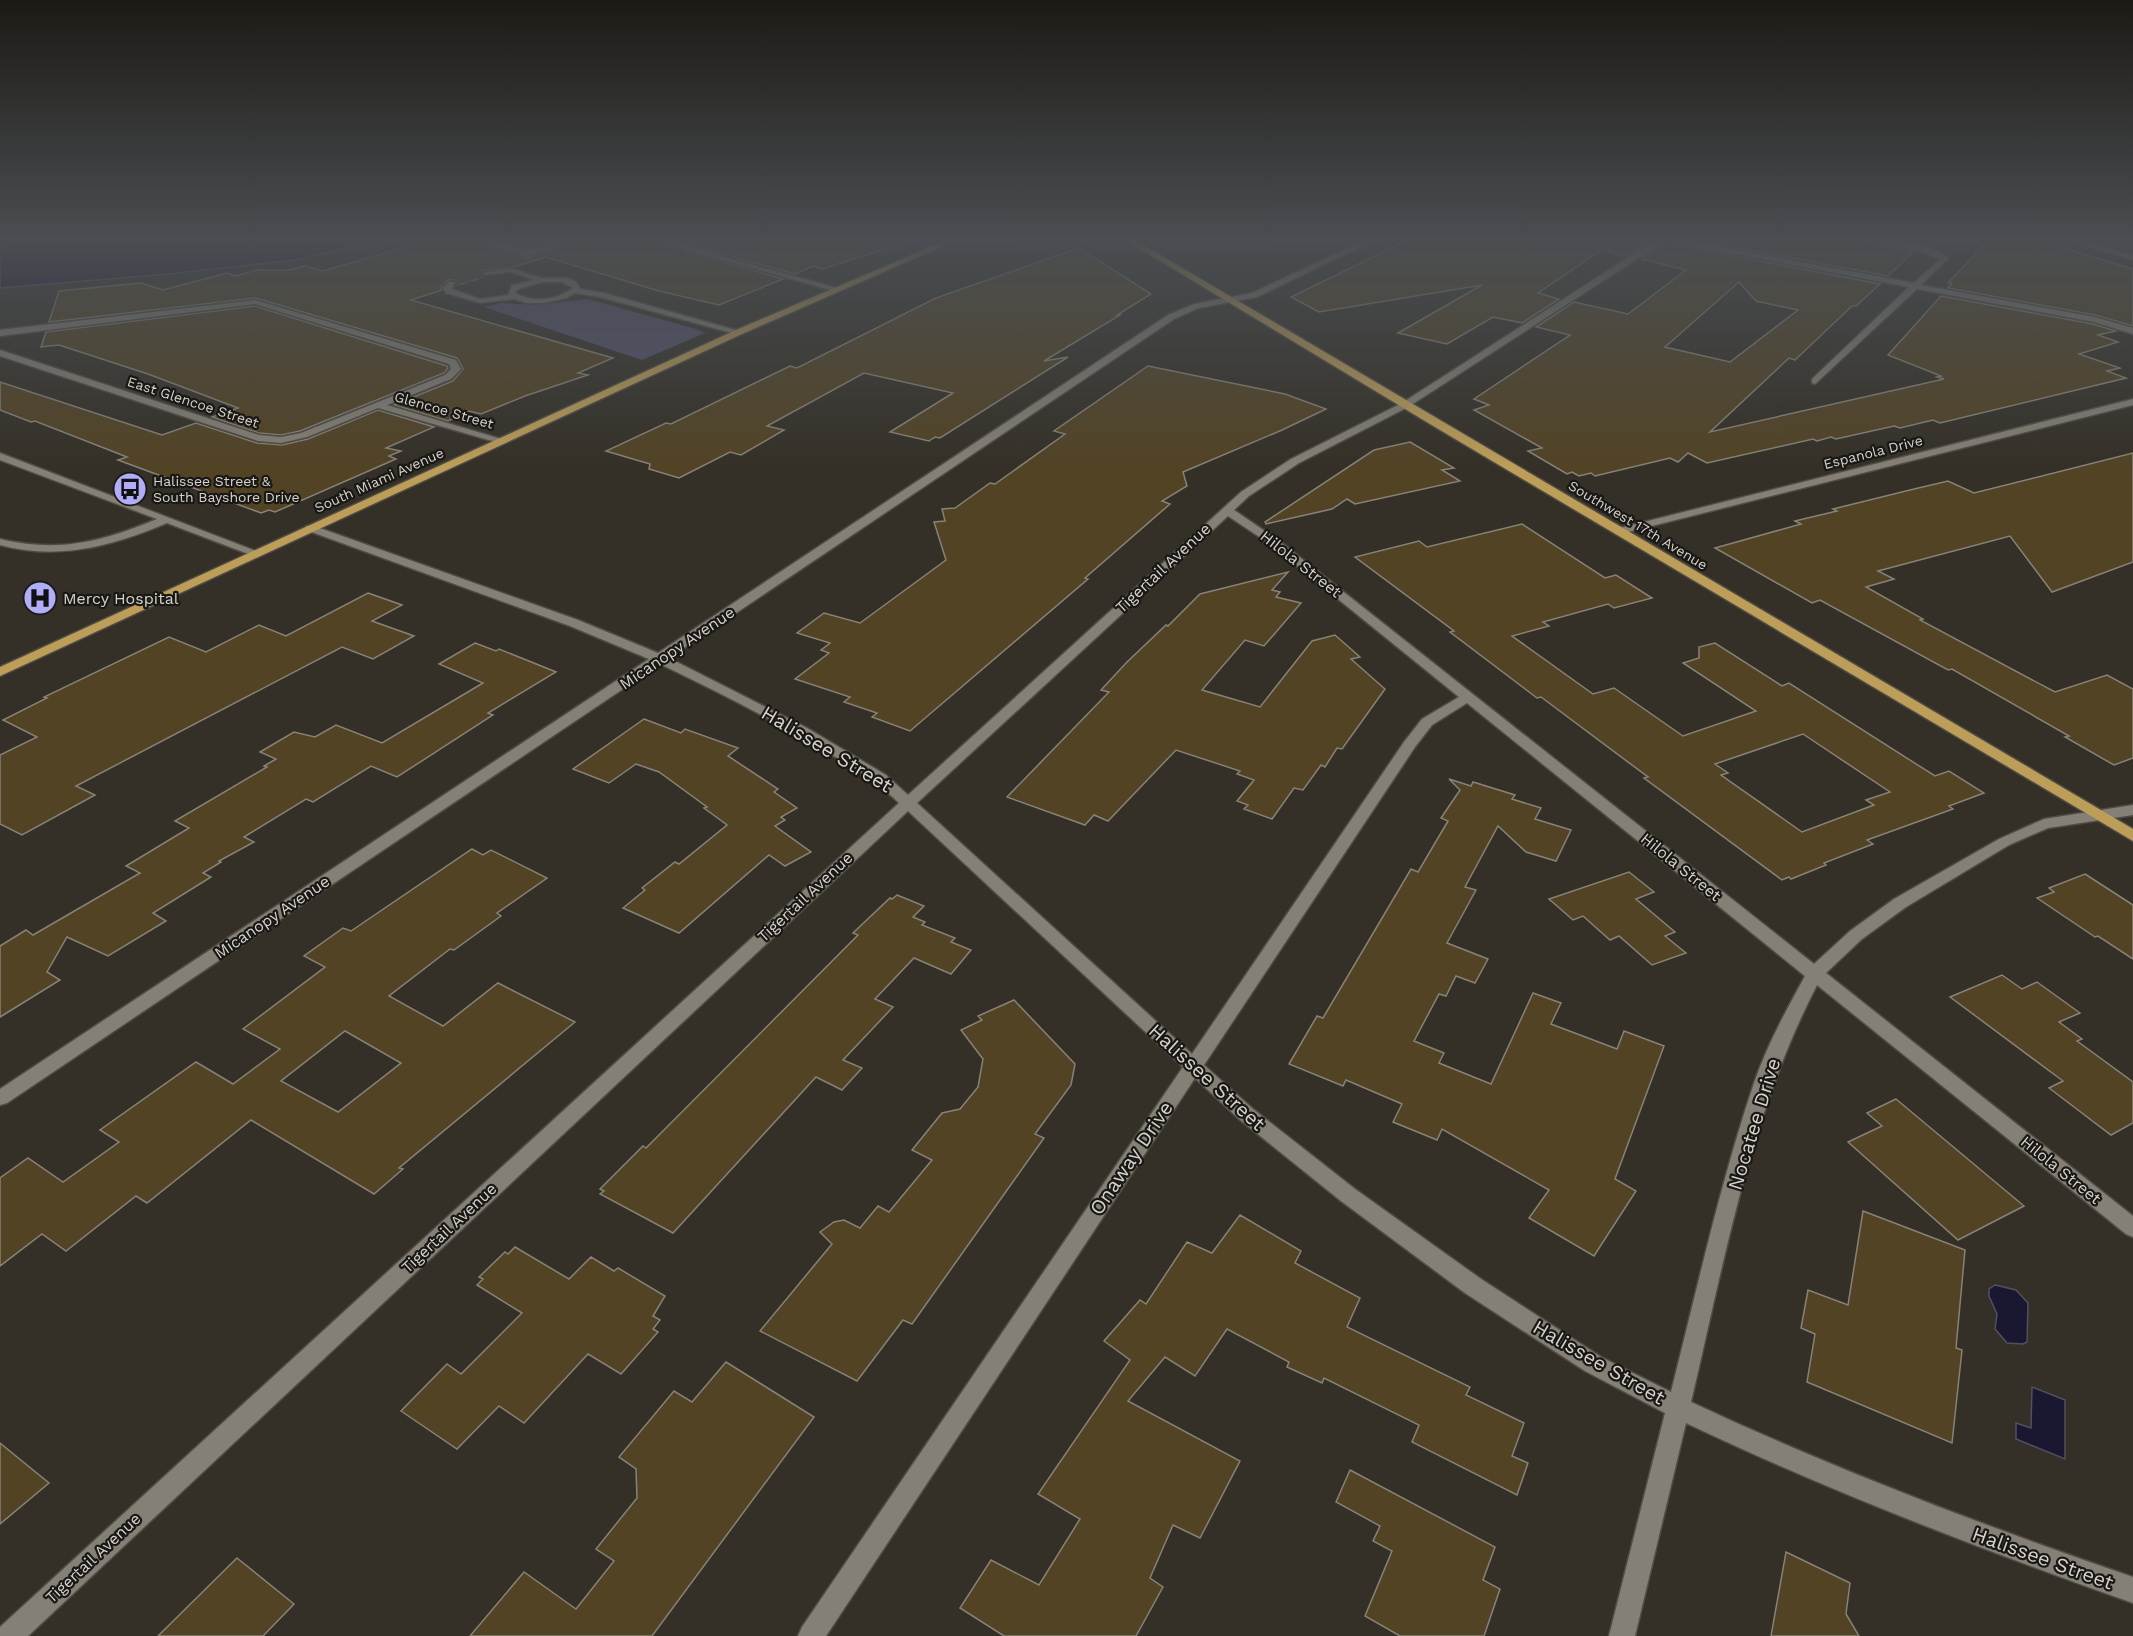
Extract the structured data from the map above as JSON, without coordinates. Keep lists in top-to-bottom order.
{
  "streets": {
    "main road": ["South Miami Avenue", "Southwest 17th Avenue"],
    "street": [
      "East Glencoe Street",
      "Glencoe Street",
      "Espanola Drive",
      "Hilola Street",
      "Tigertail Avenue",
      "Micanopy Avenue",
      "Halissee Street",
      "Nocatee Drive",
      "Onaway Drive"
    ]
  },
  "crossings": [
    ["East Glencoe Street", "Glencoe Street"],
    ["Glencoe Street", "South Miami Avenue"],
    ["Espanola Drive", "Southwest 17th Avenue"],
    ["South Miami Avenue", "Halissee Street"],
    ["Southwest 17th Avenue", "Tigertail Avenue"],
    ["Southwest 17th Avenue", "Nocatee Drive"],
    ["Hilola Street", "Tigertail Avenue"],
    ["Hilola Street", "Nocatee Drive"],
    ["Hilola Street", "Onaway Drive"],
    ["Tigertail Avenue", "Halissee Street"],
    ["Micanopy Avenue", "Halissee Street"],
    ["Halissee Street", "Nocatee Drive"],
    ["Halissee Street", "Onaway Drive"]
  ],
  "places": {
    "bus stop": ["Halissee Street & South Bayshore Drive"],
    "hospital": ["Mercy Hospital"]
  }
}
